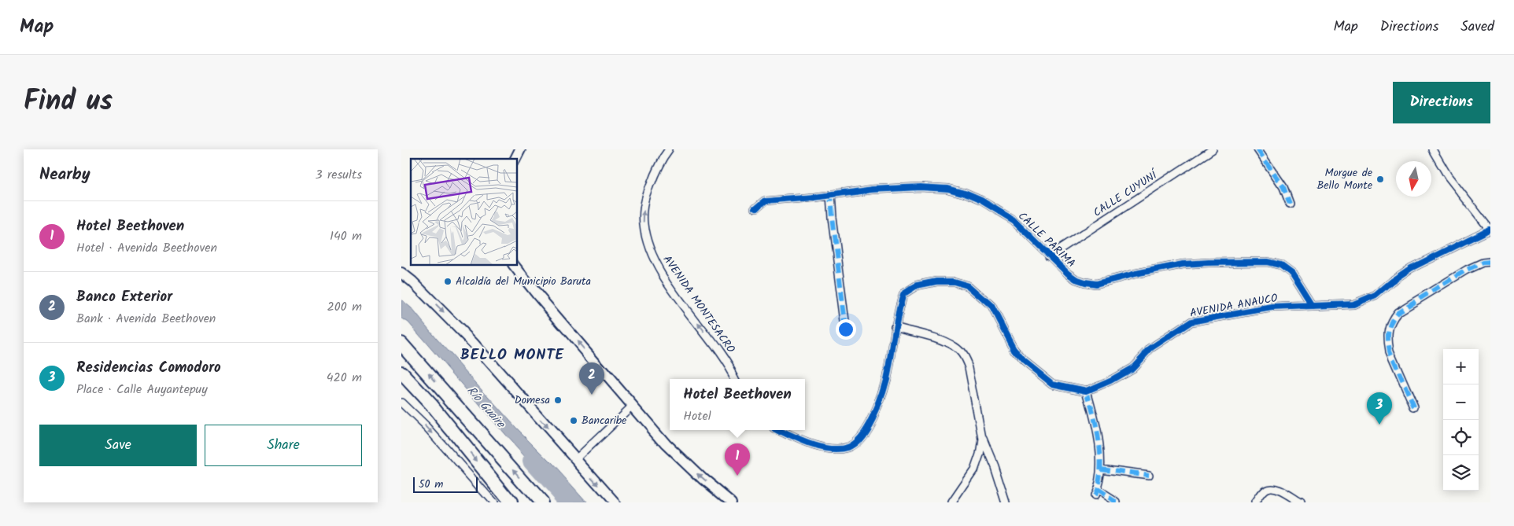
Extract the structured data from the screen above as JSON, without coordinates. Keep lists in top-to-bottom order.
{
  "streets": {
    "street": [
      "CALLE CUYUNÍ",
      "CALLE PARIMA",
      "AVENIDA MONTESACRO",
      "AVENIDA ANAUCO"
    ]
  },
  "crossings": [
    ["CALLE CUYUNÍ", "CALLE PARIMA"],
    ["CALLE PARIMA", "AVENIDA ANAUCO"]
  ],
  "one_way": ["AVENIDA MONTESACRO"],
  "districts": ["BELLO MONTE"],
  "water": ["Río Guaire"],
  "places": [
    "Morgue de Bello Monte",
    "Alcaldía del Municipio Baruta",
    "Domesa",
    "Bancaribe"
  ],
  "scale_bar": "50 m",
  "north": "bottom",
  "page": {
    "header": "Map",
    "nav": ["Map", "Directions", "Saved"],
    "title": "Find us",
    "buttons": [
      "Directions",
      ["Save", "Share"]
    ],
    "heading": ["Nearby", "3 results"],
    "list": [
      {
        "mark": "1",
        "name": "Hotel Beethoven",
        "note": "Hotel · Avenida Beethoven",
        "value": "140 m"
      },
      {
        "mark": "2",
        "name": "Banco Exterior",
        "note": "Bank · Avenida Beethoven",
        "value": "200 m"
      },
      {
        "mark": "3",
        "name": "Residencias Comodoro",
        "note": "Place · Calle Auyantepuy",
        "value": "420 m"
      }
    ],
    "map_buttons": ["+", "−"],
    "pins": ["2", "3", "1"],
    "popup": ["Hotel Beethoven", "Hotel"],
    "scale": "50 m"
  }
}
